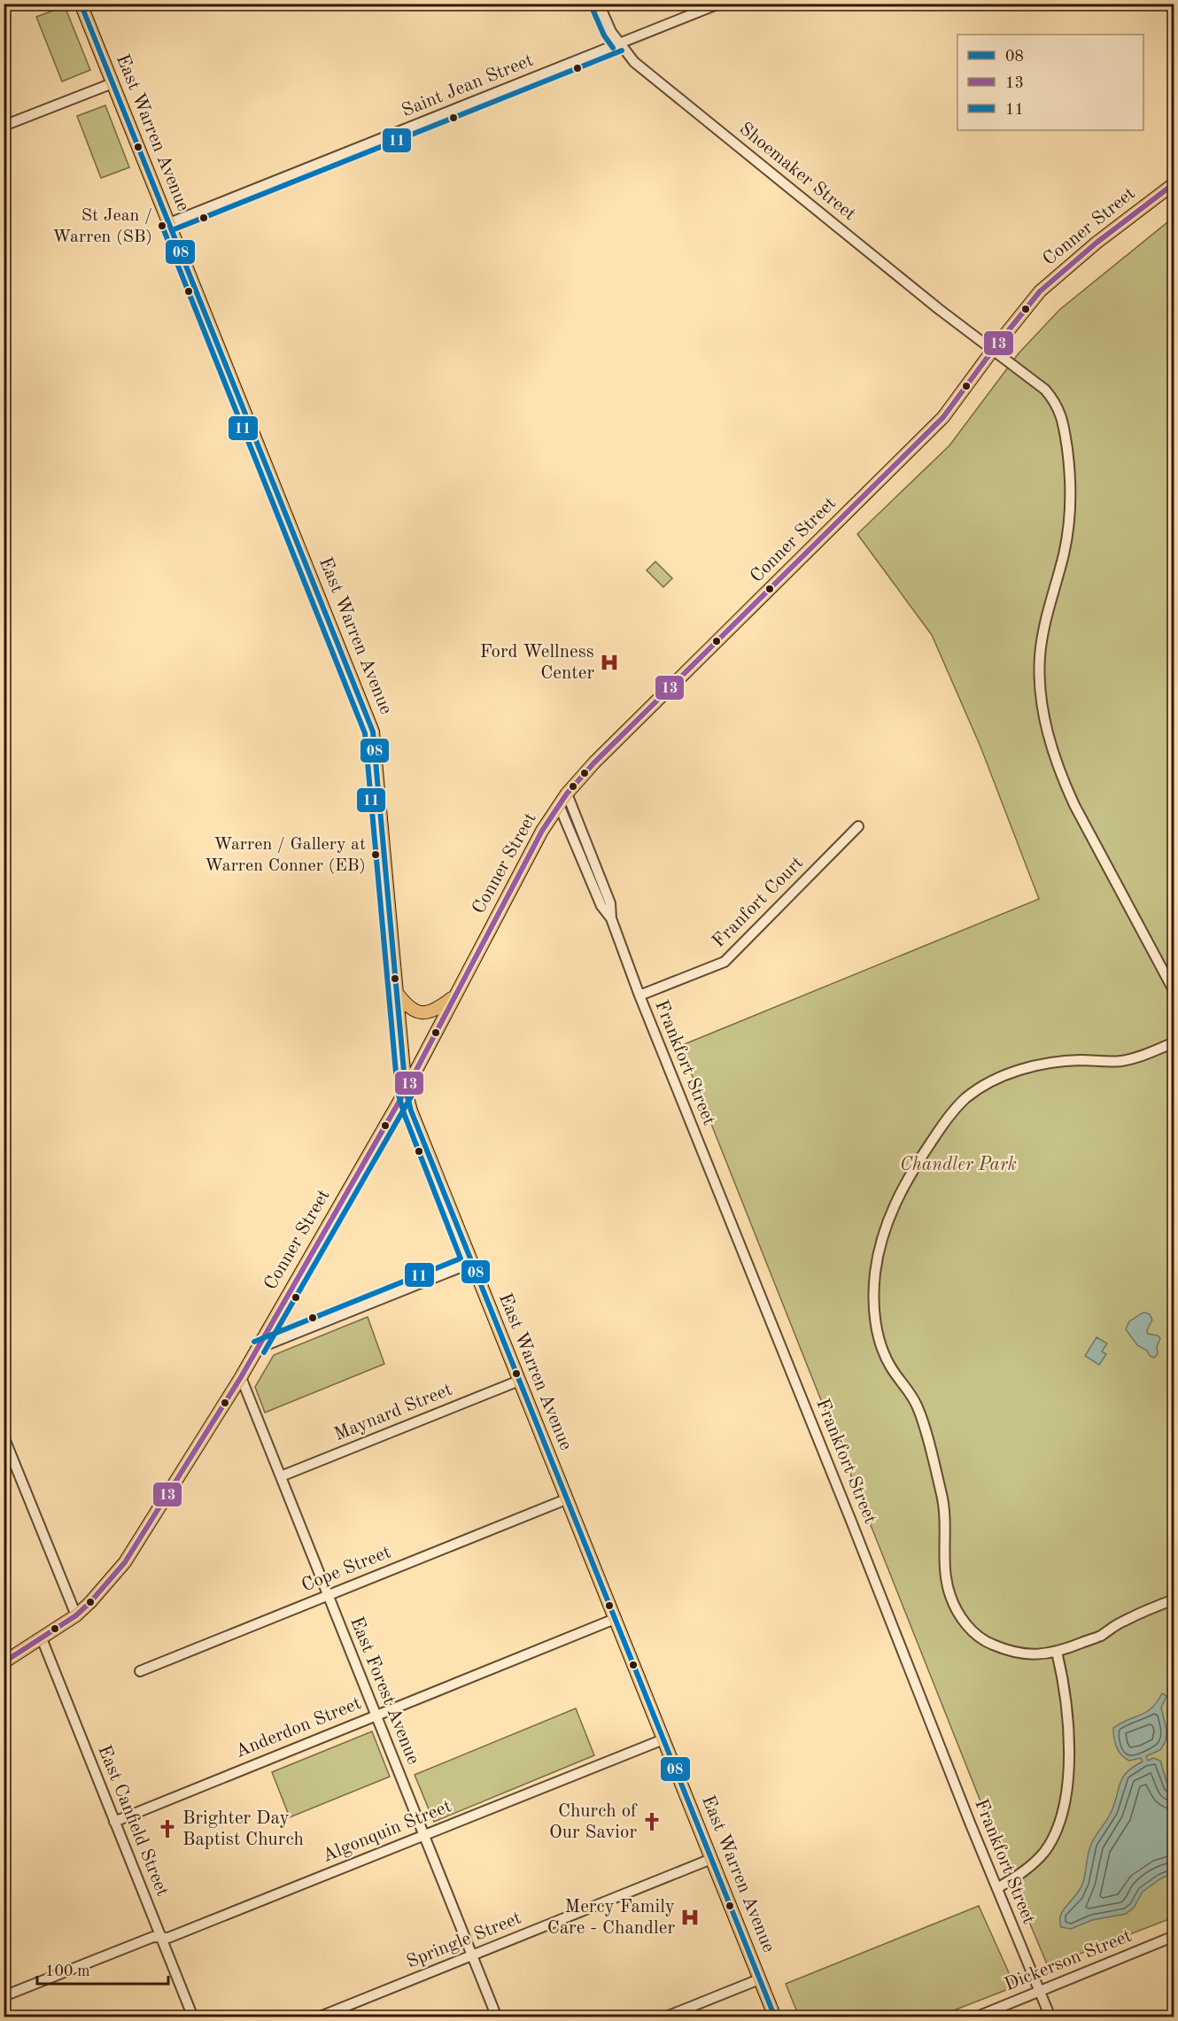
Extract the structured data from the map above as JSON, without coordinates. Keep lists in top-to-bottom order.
{
  "streets": {
    "main road": ["East Warren Avenue", "Conner Street"],
    "street": [
      "Saint Jean Street",
      "Shoemaker Street",
      "Franfort Court",
      "Frankfort Street",
      "Maynard Street",
      "Cope Street",
      "East Forest Avenue",
      "Anderdon Street",
      "East Canfield Street",
      "Algonquin Street",
      "Springle Street",
      "Dickerson Street"
    ]
  },
  "crossings": [
    ["Saint Jean Street", "East Warren Avenue"],
    ["Saint Jean Street", "Shoemaker Street"],
    ["East Warren Avenue", "Conner Street"],
    ["East Warren Avenue", "Maynard Street"],
    ["East Warren Avenue", "Cope Street"],
    ["East Warren Avenue", "Anderdon Street"],
    ["East Warren Avenue", "Algonquin Street"],
    ["East Warren Avenue", "Springle Street"],
    ["Shoemaker Street", "Conner Street"],
    ["Conner Street", "East Forest Avenue"],
    ["Conner Street", "East Canfield Street"],
    ["Franfort Court", "Frankfort Street"],
    ["Frankfort Street", "Dickerson Street"],
    ["Maynard Street", "East Forest Avenue"],
    ["Cope Street", "East Forest Avenue"],
    ["East Forest Avenue", "Anderdon Street"],
    ["East Forest Avenue", "Algonquin Street"],
    ["East Forest Avenue", "Springle Street"],
    ["Anderdon Street", "East Canfield Street"],
    ["East Canfield Street", "Algonquin Street"]
  ],
  "parks": ["Chandler Park"],
  "places": {
    "other": ["St Jean / Warren (SB)", "Warren / Gallery at Warren Conner (EB)"],
    "hospital": ["Ford Wellness Center", "Mercy Family Care - Chandler"],
    "church": ["Church of Our Savior", "Brighter Day Baptist Church"]
  },
  "lines": ["transit line 08", "transit line 11", "transit line 13"],
  "legend": ["08", "13", "11"],
  "scale_bar": "100 m"
}
